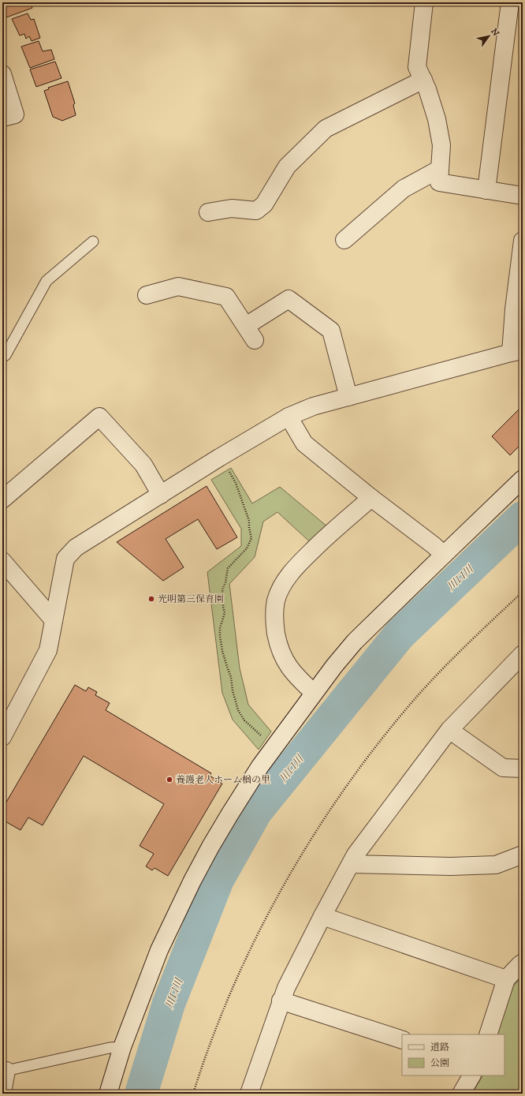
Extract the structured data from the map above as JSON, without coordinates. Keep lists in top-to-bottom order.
{
  "water": ["川口川"],
  "places": ["光明第三保育園", "養護老人ホーム楢の里"],
  "legend": ["道路", "公園"],
  "north": "top right"
}
